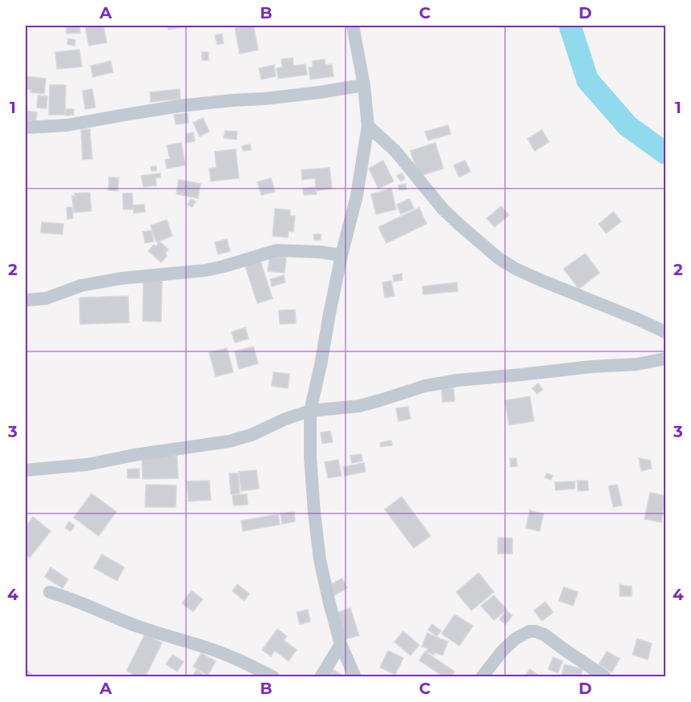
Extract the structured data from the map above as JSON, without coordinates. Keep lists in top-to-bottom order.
{
  "grid": {
    "columns": [
      "A",
      "B",
      "C",
      "D"
    ],
    "rows": [
      "1",
      "2",
      "3",
      "4"
    ]
  }
}
